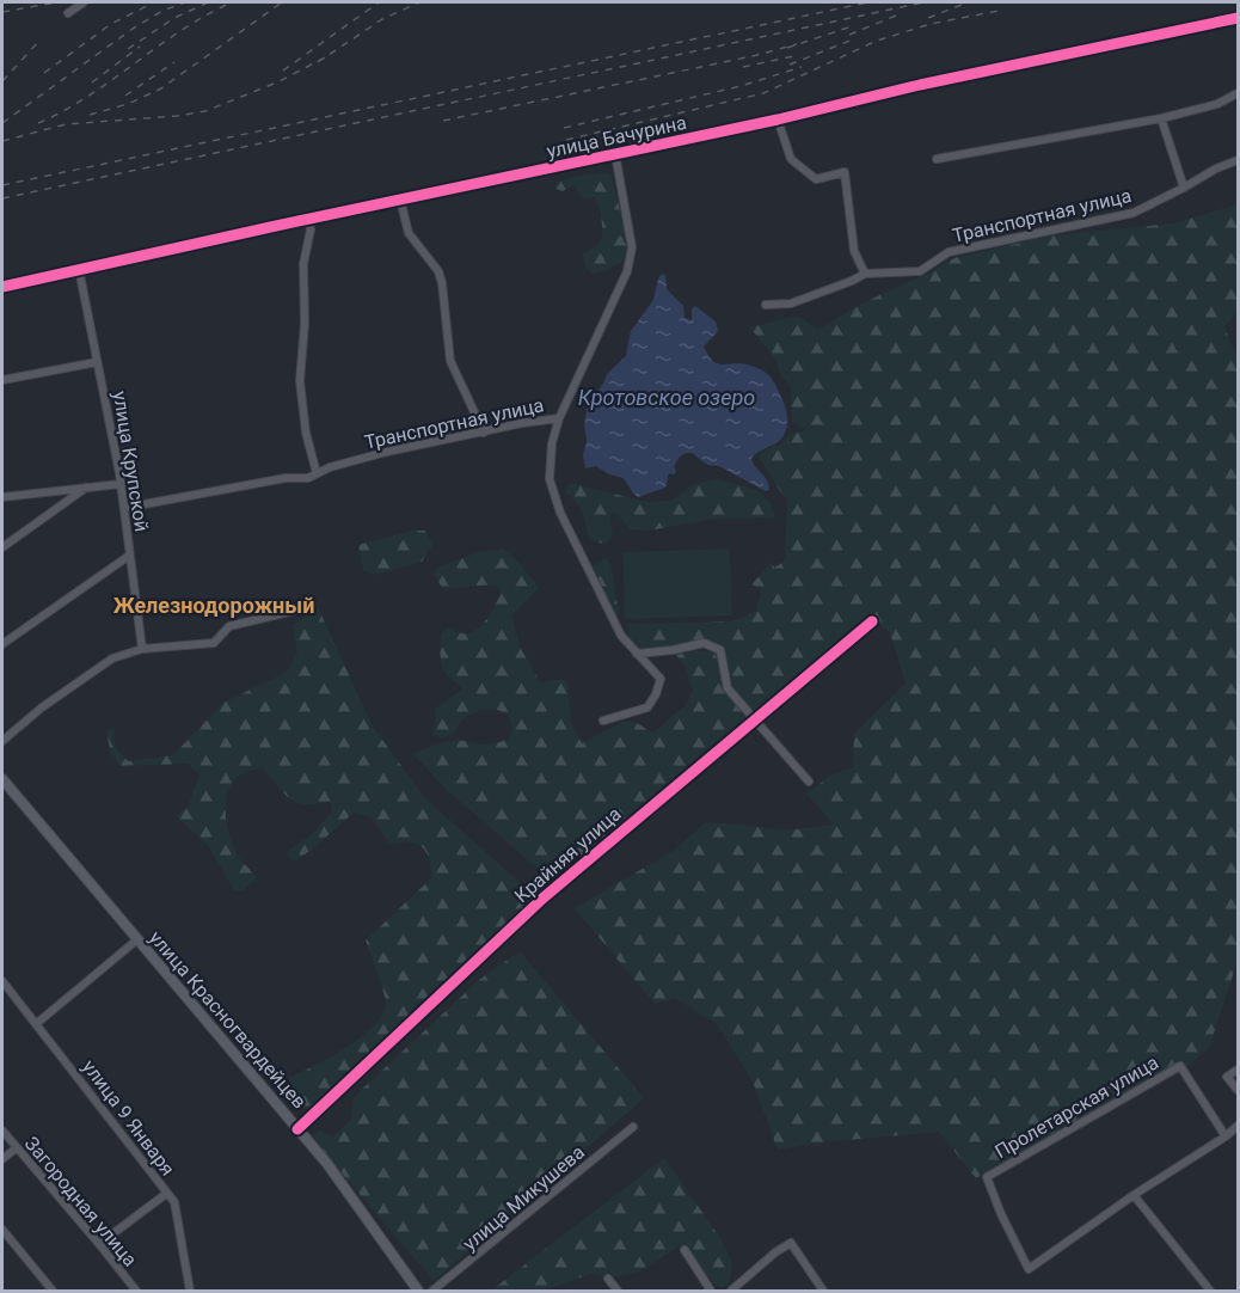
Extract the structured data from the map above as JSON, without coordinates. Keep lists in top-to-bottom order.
{
  "streets": {
    "street": [
      "улица Бачурина",
      "Транспортная улица",
      "улица Крупской",
      "Крайняя улица",
      "улица Красногвардейцев",
      "Пролетарская улица",
      "улица 9 Января",
      "улица Микушева",
      "Загородная улица"
    ]
  },
  "crossings": [
    ["улица Бачурина", "Транспортная улица"],
    ["улица Бачурина", "улица Крупской"],
    ["Транспортная улица", "улица Крупской"],
    ["Крайняя улица", "улица Красногвардейцев"]
  ],
  "districts": ["Железнодорожный"],
  "water": ["Кротовское озеро"]
}
